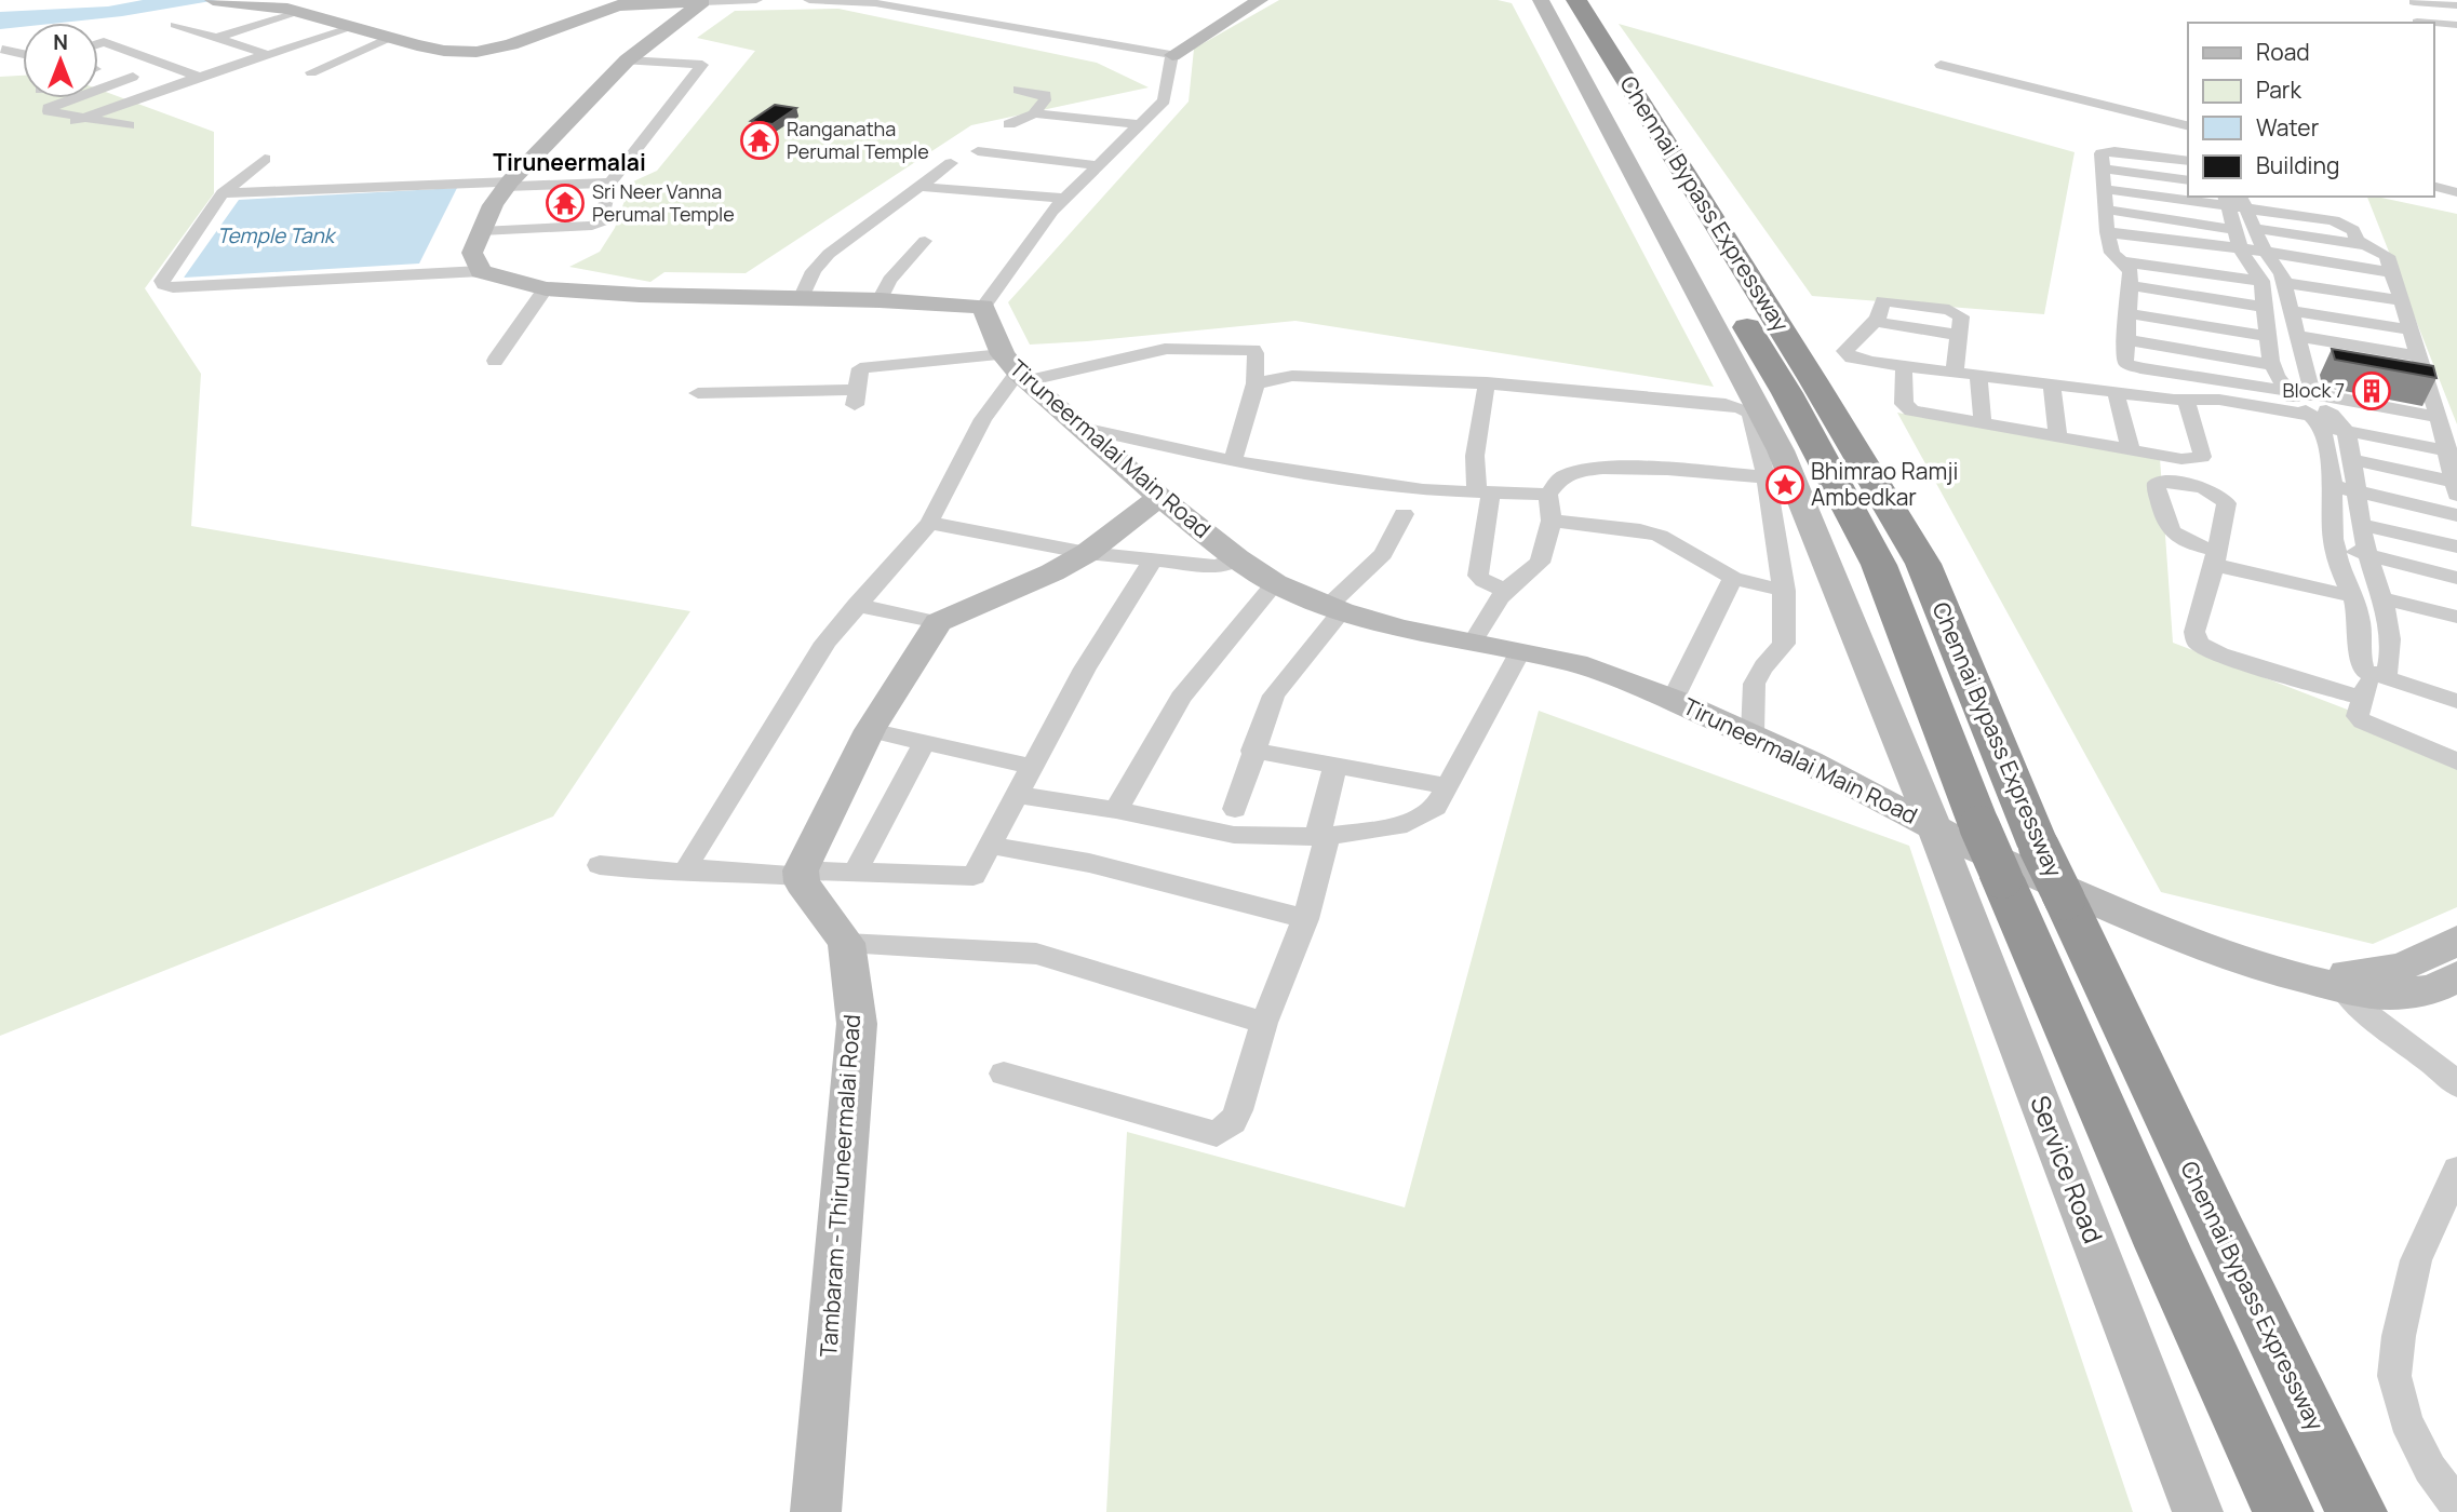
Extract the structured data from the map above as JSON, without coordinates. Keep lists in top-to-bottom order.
{
  "streets": {
    "highway": ["Chennai Bypass Expressway"],
    "main road": ["Tiruneermalai Main Road", "Service Road", "Tambaram - Thiruneermalai Road"]
  },
  "crossings": [
    ["Chennai Bypass Expressway", "Service Road"],
    ["Tiruneermalai Main Road", "Service Road"]
  ],
  "districts": ["Tiruneermalai"],
  "water": ["Temple Tank"],
  "places": {
    "temple": ["Ranganatha Perumal Temple", "Sri Neer Vanna Perumal Temple"],
    "building": ["Block 7"],
    "place": ["Bhimrao Ramji Ambedkar"]
  },
  "legend": [
    "Road",
    "Park",
    "Water",
    "Building"
  ],
  "north": "top"
}
